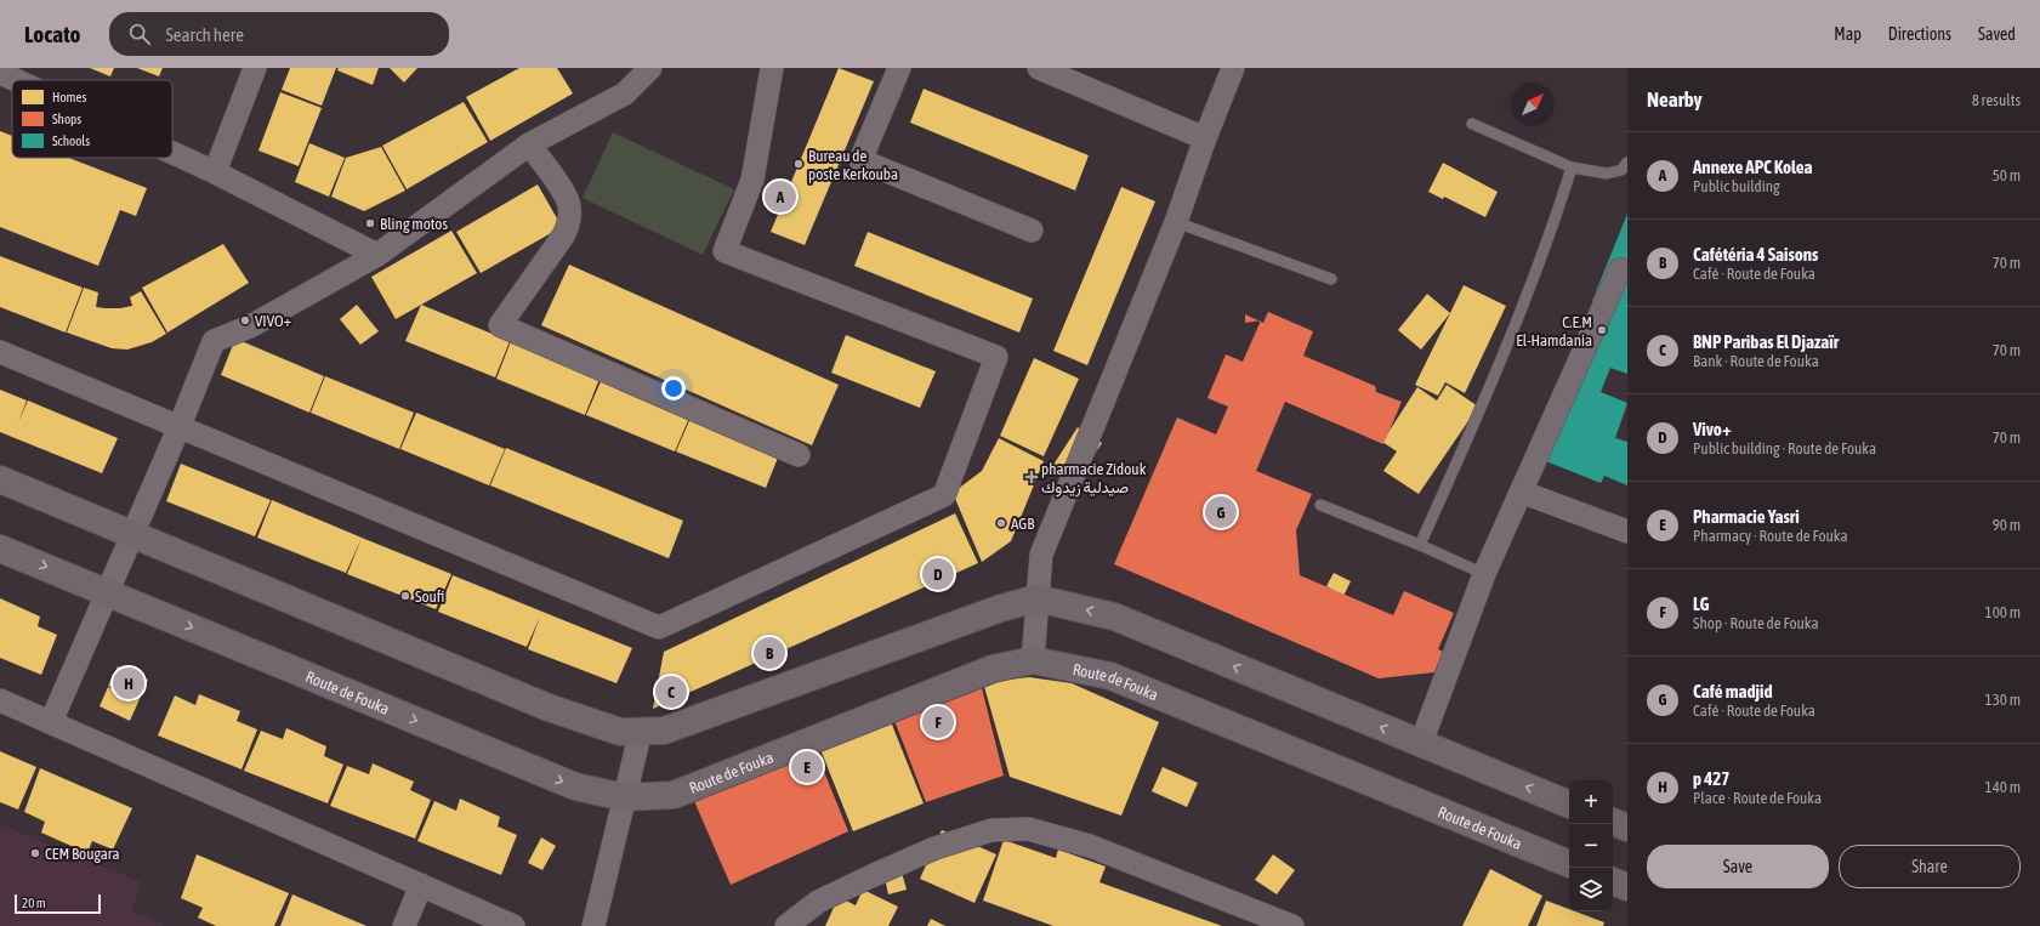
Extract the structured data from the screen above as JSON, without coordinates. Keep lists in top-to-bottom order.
{
  "streets": {
    "main road": ["Route de Fouka"]
  },
  "places": {
    "other": [
      "Bureau de poste Kerkouba",
      "Bling motos",
      "VIVO+",
      "C.E.M El-Hamdania",
      "AGB",
      "Soufi",
      "CEM Bougara"
    ],
    "health": ["pharmacie Zidouk صيدلية زيدوك"]
  },
  "legend": ["Homes", "Shops", "Schools"],
  "scale_bar": "20 m",
  "north": "top right",
  "page": {
    "header": "Locato",
    "search": "Search here",
    "nav": ["Map", "Directions", "Saved"],
    "heading": ["Nearby", "8 results"],
    "list": [
      {
        "mark": "A",
        "name": "Annexe APC Kolea",
        "note": "Public building",
        "value": "50 m"
      },
      {
        "mark": "B",
        "name": "Cafétéria 4 Saisons",
        "note": "Café · Route de Fouka",
        "value": "70 m"
      },
      {
        "mark": "C",
        "name": "BNP Paribas El Djazaïr",
        "note": "Bank · Route de Fouka",
        "value": "70 m"
      },
      {
        "mark": "D",
        "name": "Vivo+",
        "note": "Public building · Route de Fouka",
        "value": "70 m"
      },
      {
        "mark": "E",
        "name": "Pharmacie Yasri",
        "note": "Pharmacy · Route de Fouka",
        "value": "90 m"
      },
      {
        "mark": "F",
        "name": "LG",
        "note": "Shop · Route de Fouka",
        "value": "100 m"
      },
      {
        "mark": "G",
        "name": "Café madjid",
        "note": "Café · Route de Fouka",
        "value": "130 m"
      },
      {
        "mark": "H",
        "name": "p 427",
        "note": "Place · Route de Fouka",
        "value": "140 m"
      }
    ],
    "pins": [
      "A",
      "G",
      "D",
      "B",
      "H",
      "C",
      "F",
      "E"
    ],
    "map_buttons": ["+", "−"],
    "buttons": ["Save", "Share"],
    "scale": "20 m"
  }
}
